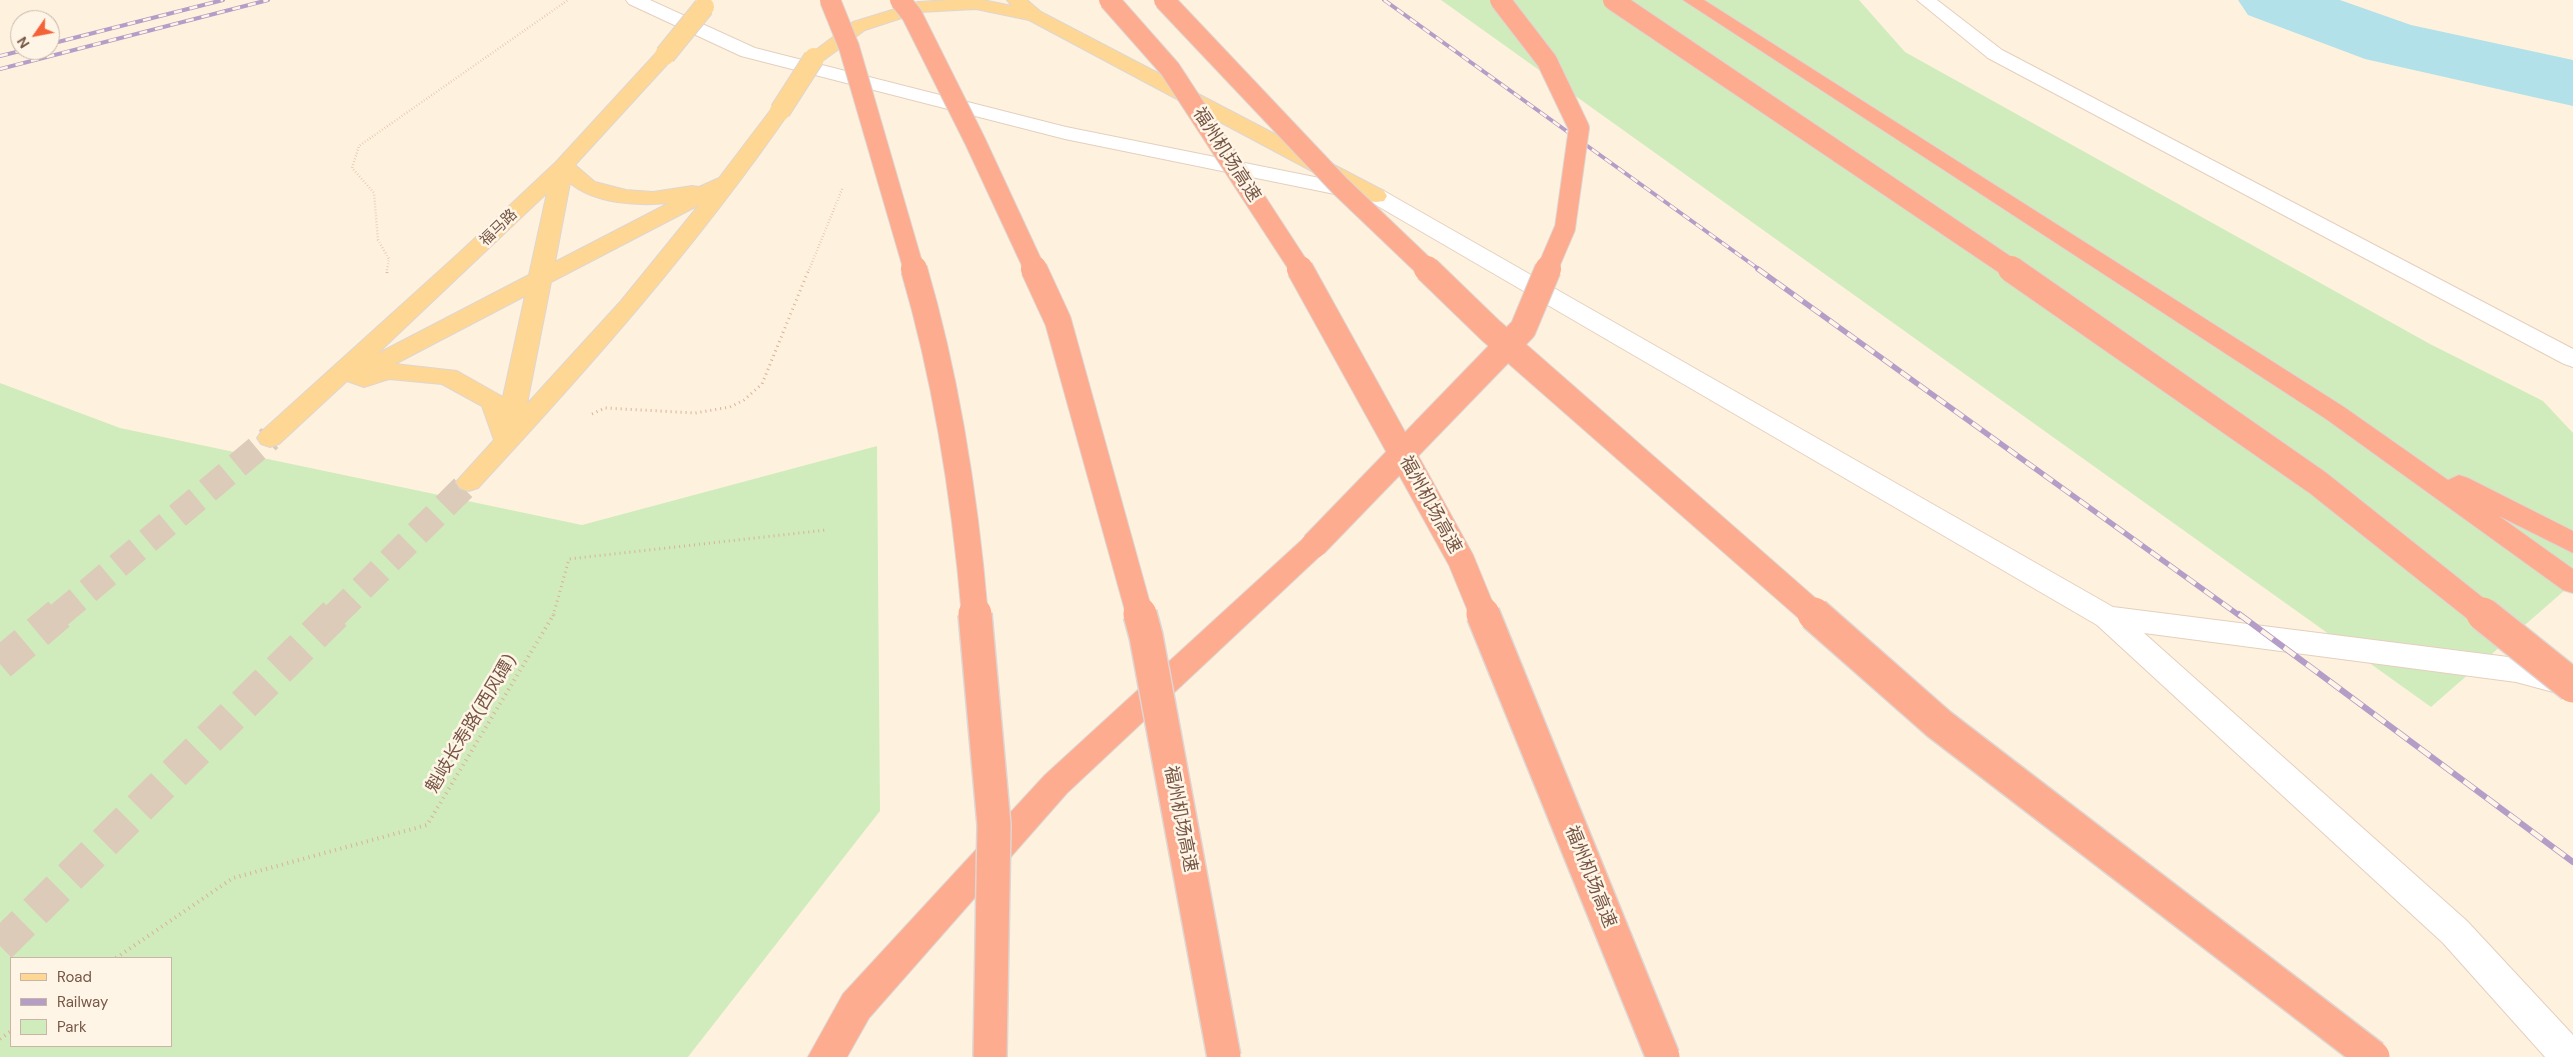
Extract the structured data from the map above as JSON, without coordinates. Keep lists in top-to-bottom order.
{
  "streets": {
    "highway": ["福州机场高速"],
    "main road": ["福马路"],
    "path": ["魁岐长寿路(西风磹)"]
  },
  "legend": ["Road", "Railway", "Park"],
  "north": "bottom left"
}
